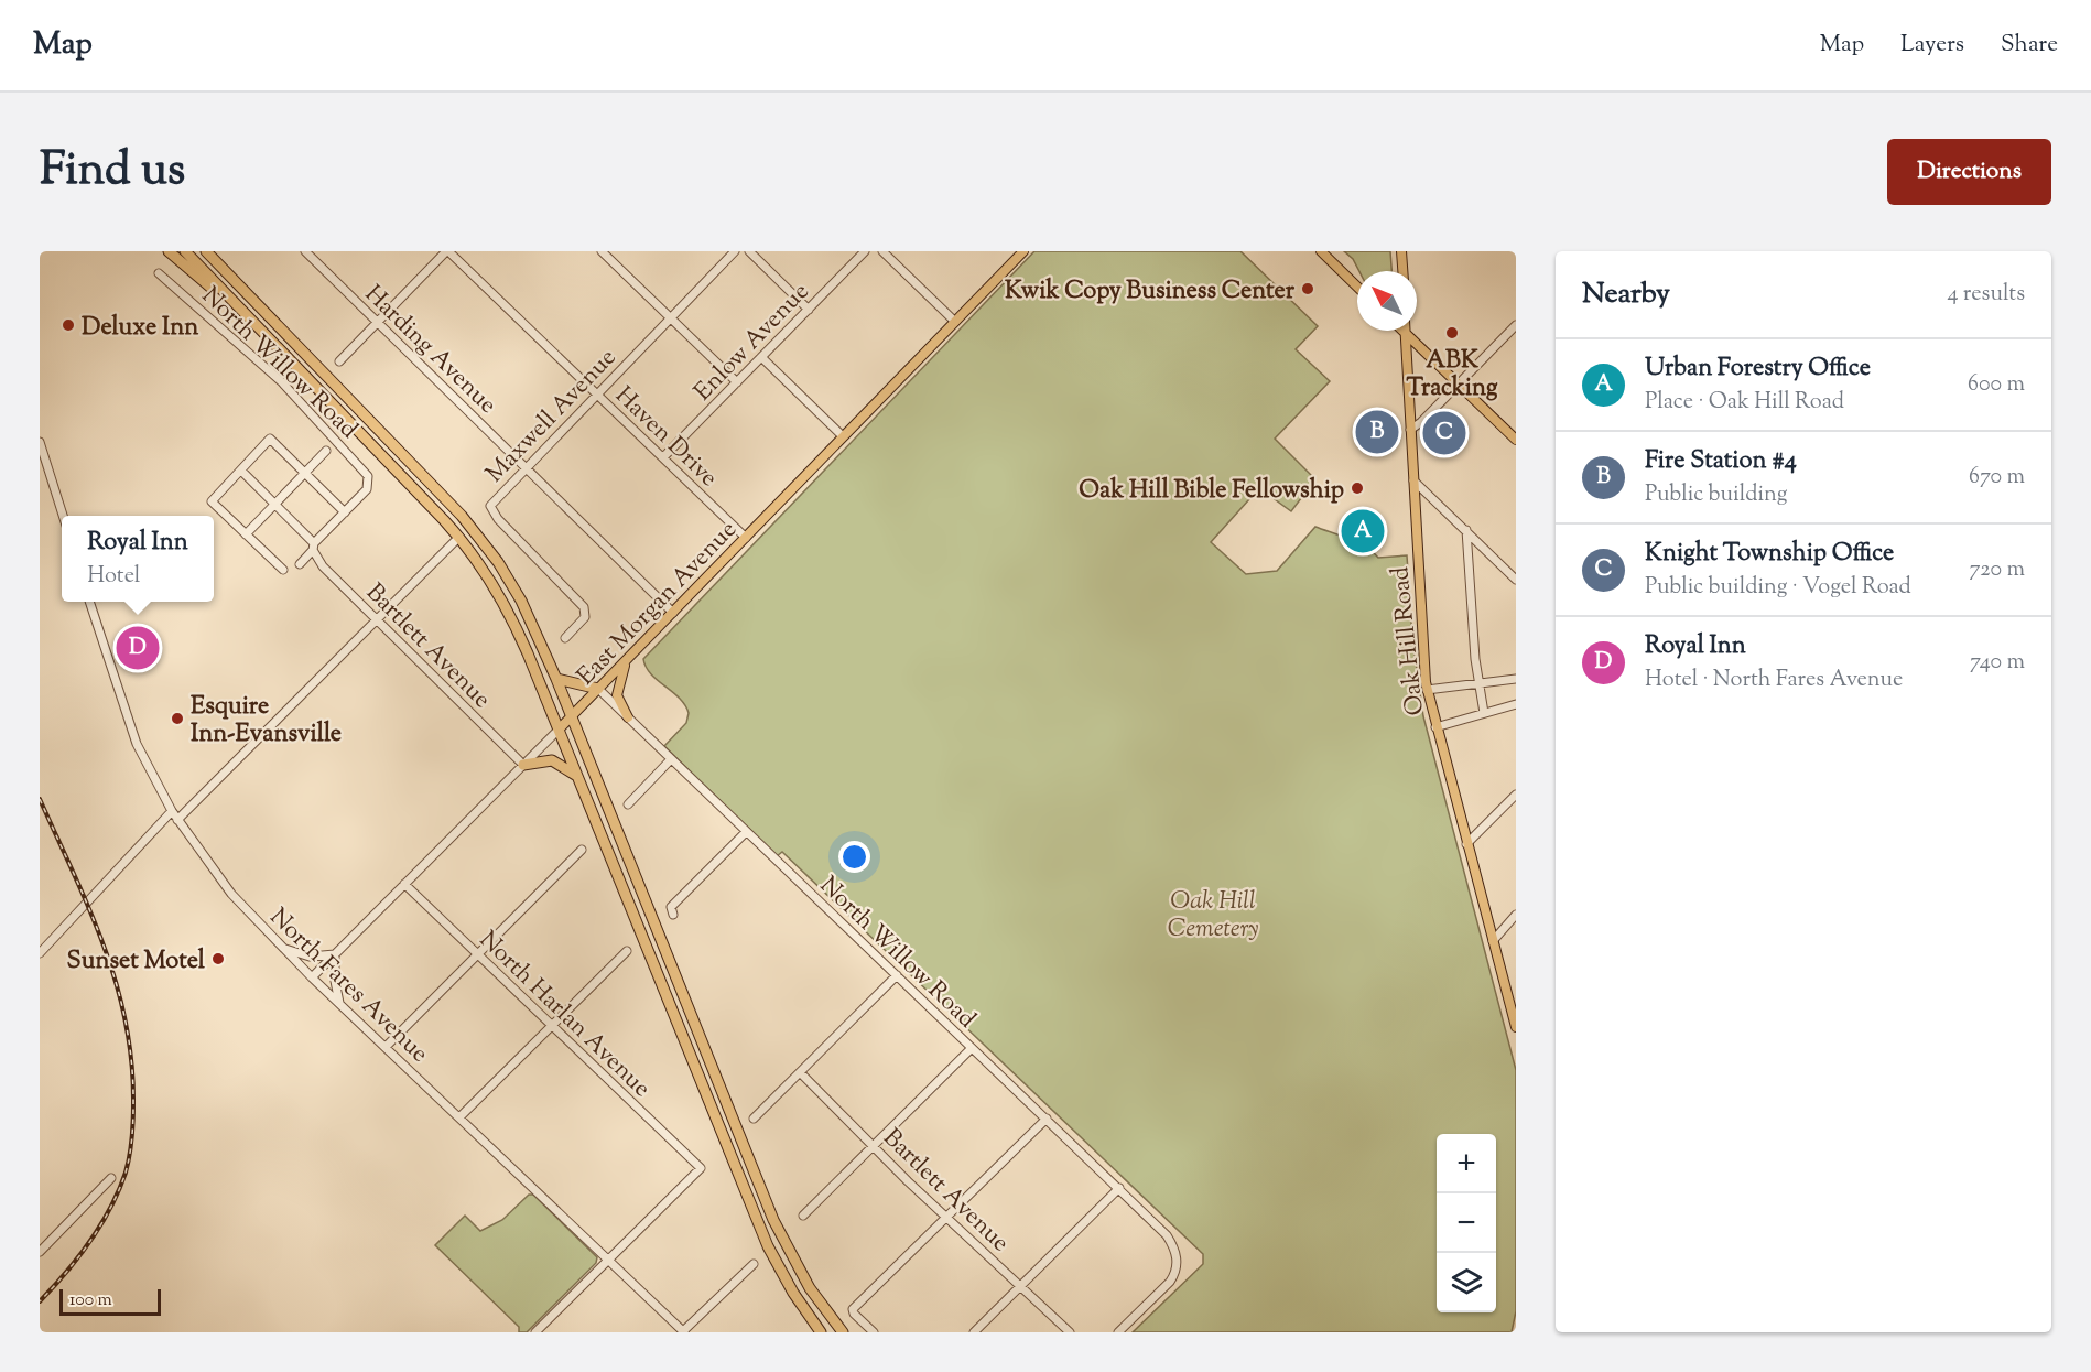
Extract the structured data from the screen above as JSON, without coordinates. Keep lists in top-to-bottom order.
{
  "streets": {
    "main road": ["East Morgan Avenue", "Oak Hill Road"],
    "street": [
      "Enlow Avenue",
      "Harding Avenue",
      "North Willow Road",
      "Maxwell Avenue",
      "Haven Drive",
      "Bartlett Avenue",
      "North Fares Avenue",
      "North Harlan Avenue"
    ]
  },
  "crossings": [
    ["Enlow Avenue", "Haven Drive"],
    ["Harding Avenue", "Maxwell Avenue"],
    ["Harding Avenue", "East Morgan Avenue"],
    ["North Willow Road", "East Morgan Avenue"],
    ["Maxwell Avenue", "Haven Drive"],
    ["Haven Drive", "East Morgan Avenue"],
    ["East Morgan Avenue", "Bartlett Avenue"],
    ["East Morgan Avenue", "North Fares Avenue"],
    ["East Morgan Avenue", "North Harlan Avenue"],
    ["North Fares Avenue", "North Harlan Avenue"]
  ],
  "parks": ["Oak Hill Cemetery"],
  "places": [
    "Kwik Copy Business Center",
    "Deluxe Inn",
    "ABK Tracking",
    "Oak Hill Bible Fellowship",
    "Esquire Inn-Evansville",
    "Sunset Motel"
  ],
  "scale_bar": "100 m",
  "north": "top left",
  "page": {
    "header": "Map",
    "nav": ["Map", "Layers", "Share"],
    "title": "Find us",
    "buttons": "Directions",
    "heading": ["Nearby", "4 results"],
    "list": [
      {
        "mark": "A",
        "name": "Urban Forestry Office",
        "note": "Place · Oak Hill Road",
        "value": "600 m"
      },
      {
        "mark": "B",
        "name": "Fire Station #4",
        "note": "Public building",
        "value": "670 m"
      },
      {
        "mark": "C",
        "name": "Knight Township Office",
        "note": "Public building · Vogel Road",
        "value": "720 m"
      },
      {
        "mark": "D",
        "name": "Royal Inn",
        "note": "Hotel · North Fares Avenue",
        "value": "740 m"
      }
    ],
    "pins": [
      "B",
      "C",
      "A",
      "D"
    ],
    "popup": ["Royal Inn", "Hotel"],
    "map_buttons": ["+", "−"],
    "scale": "100 m"
  }
}
